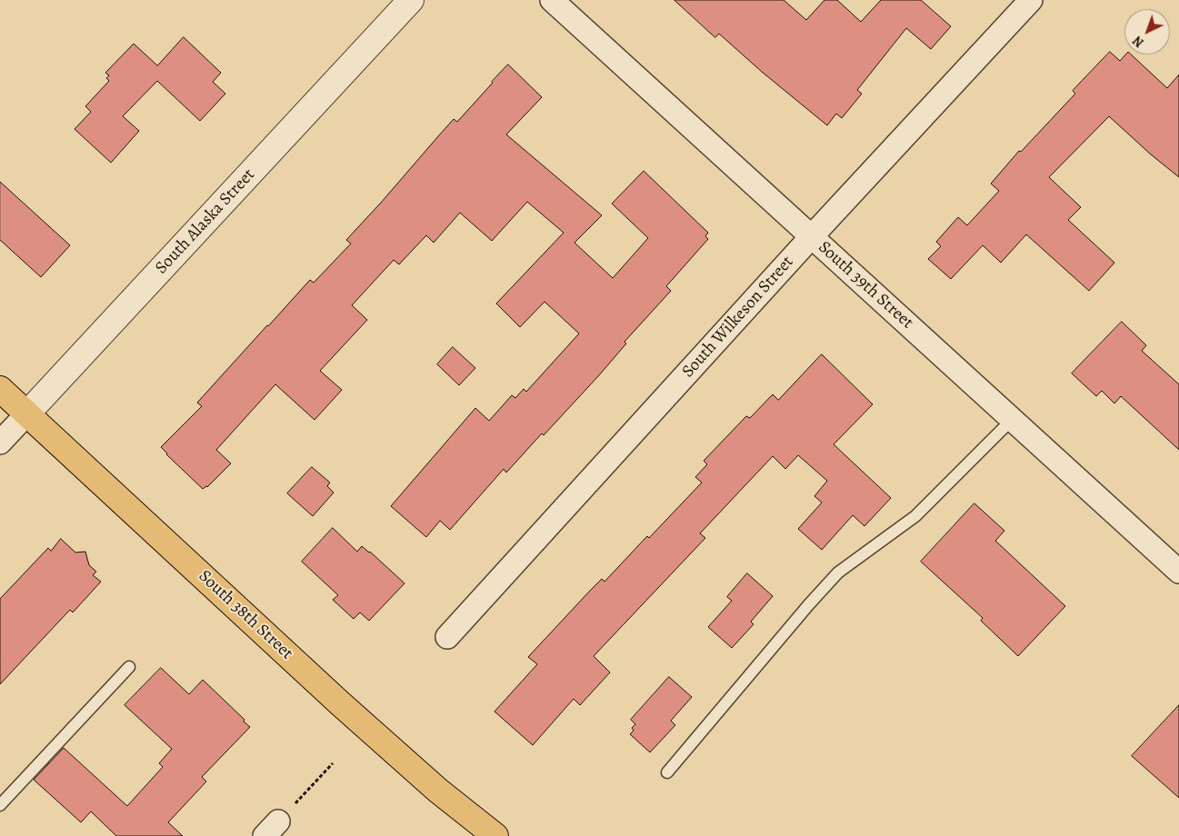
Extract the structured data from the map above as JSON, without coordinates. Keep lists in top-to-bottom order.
{
  "streets": {
    "main road": ["South 38th Street"],
    "street": ["South Alaska Street", "South 39th Street", "South Wilkeson Street"]
  },
  "crossings": [
    ["South Alaska Street", "South 38th Street"],
    ["South 39th Street", "South Wilkeson Street"]
  ],
  "north": "bottom left"
}
